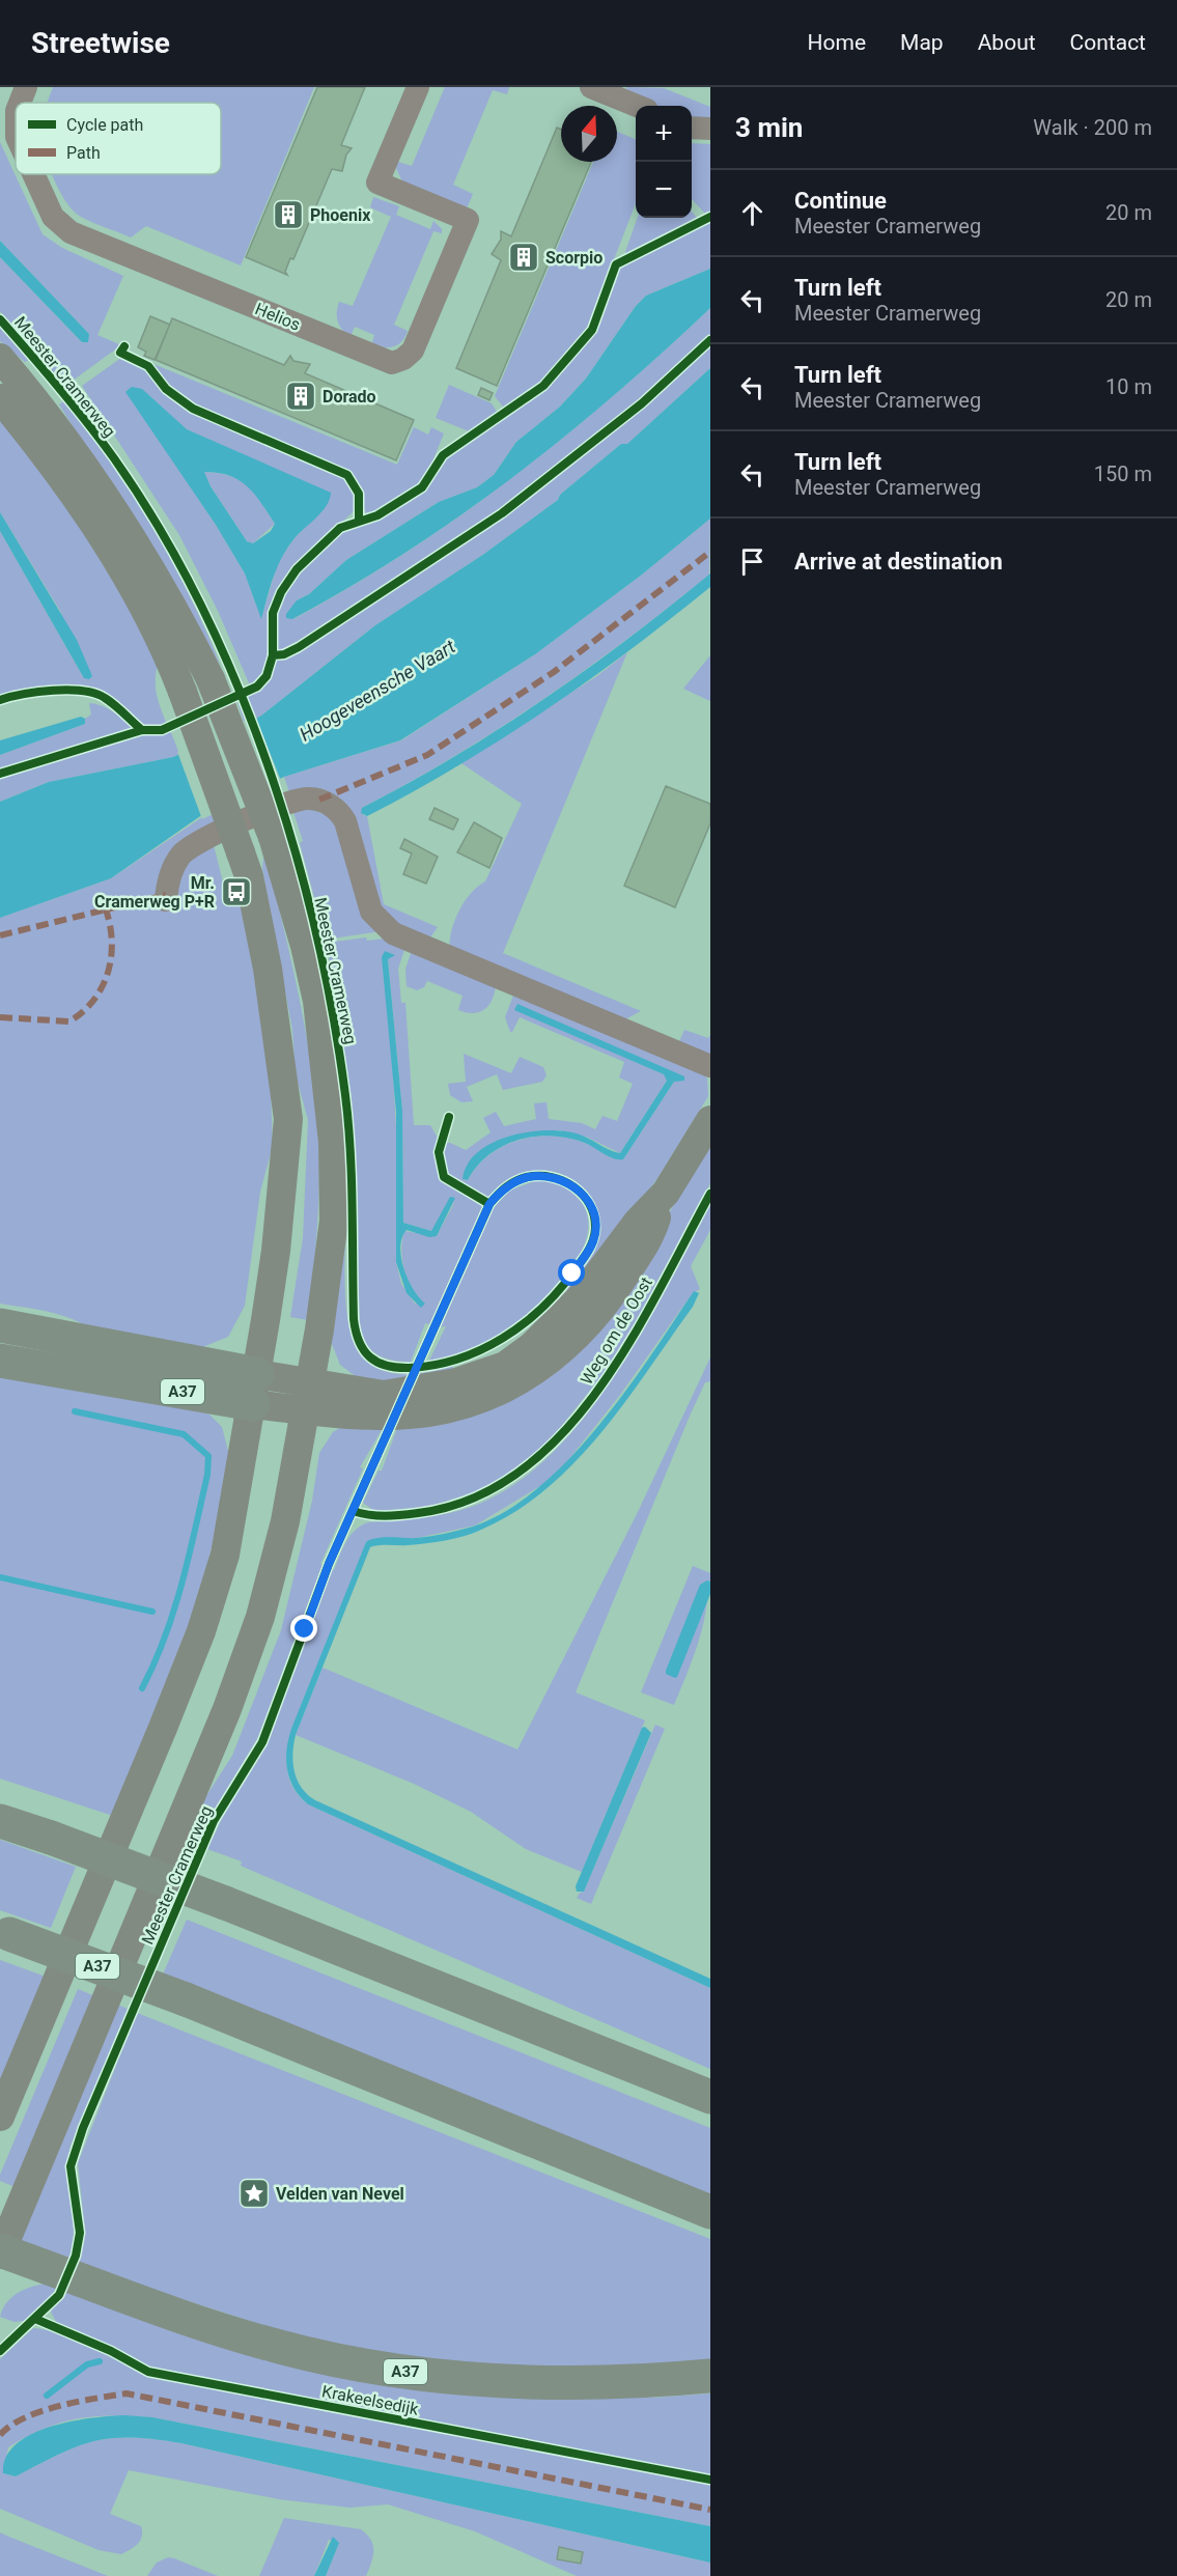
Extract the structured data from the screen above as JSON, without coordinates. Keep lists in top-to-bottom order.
{
  "streets": {
    "highway": ["A37"],
    "main road": ["Meester Cramerweg", "Weg om de Oost"],
    "street": ["Helios"],
    "cycle path": ["Krakeelsedijk"]
  },
  "crossings": [
    ["Meester Cramerweg", "Weg om de Oost"],
    ["Meester Cramerweg", "A37"],
    ["Weg om de Oost", "A37"]
  ],
  "water": ["Hoogeveensche Vaart"],
  "places": {
    "building": ["Phoenix", "Scorpio", "Dorado"],
    "bus stop": ["Mr. Cramerweg P+R"],
    "place": ["Velden van Nevel"]
  },
  "legend": ["Cycle path", "Path"],
  "north": "top",
  "page": {
    "header": "Streetwise",
    "nav": [
      "Home",
      "Map",
      "About",
      "Contact"
    ],
    "heading": ["3 min", "Walk · 200 m"],
    "map_buttons": ["+", "−"],
    "list": [
      ["Continue", "Meester Cramerweg", "20 m"],
      ["Turn left", "Meester Cramerweg", "20 m"],
      ["Turn left", "Meester Cramerweg", "10 m"],
      ["Turn left", "Meester Cramerweg", "150 m"],
      "Arrive at destination"
    ]
  }
}
